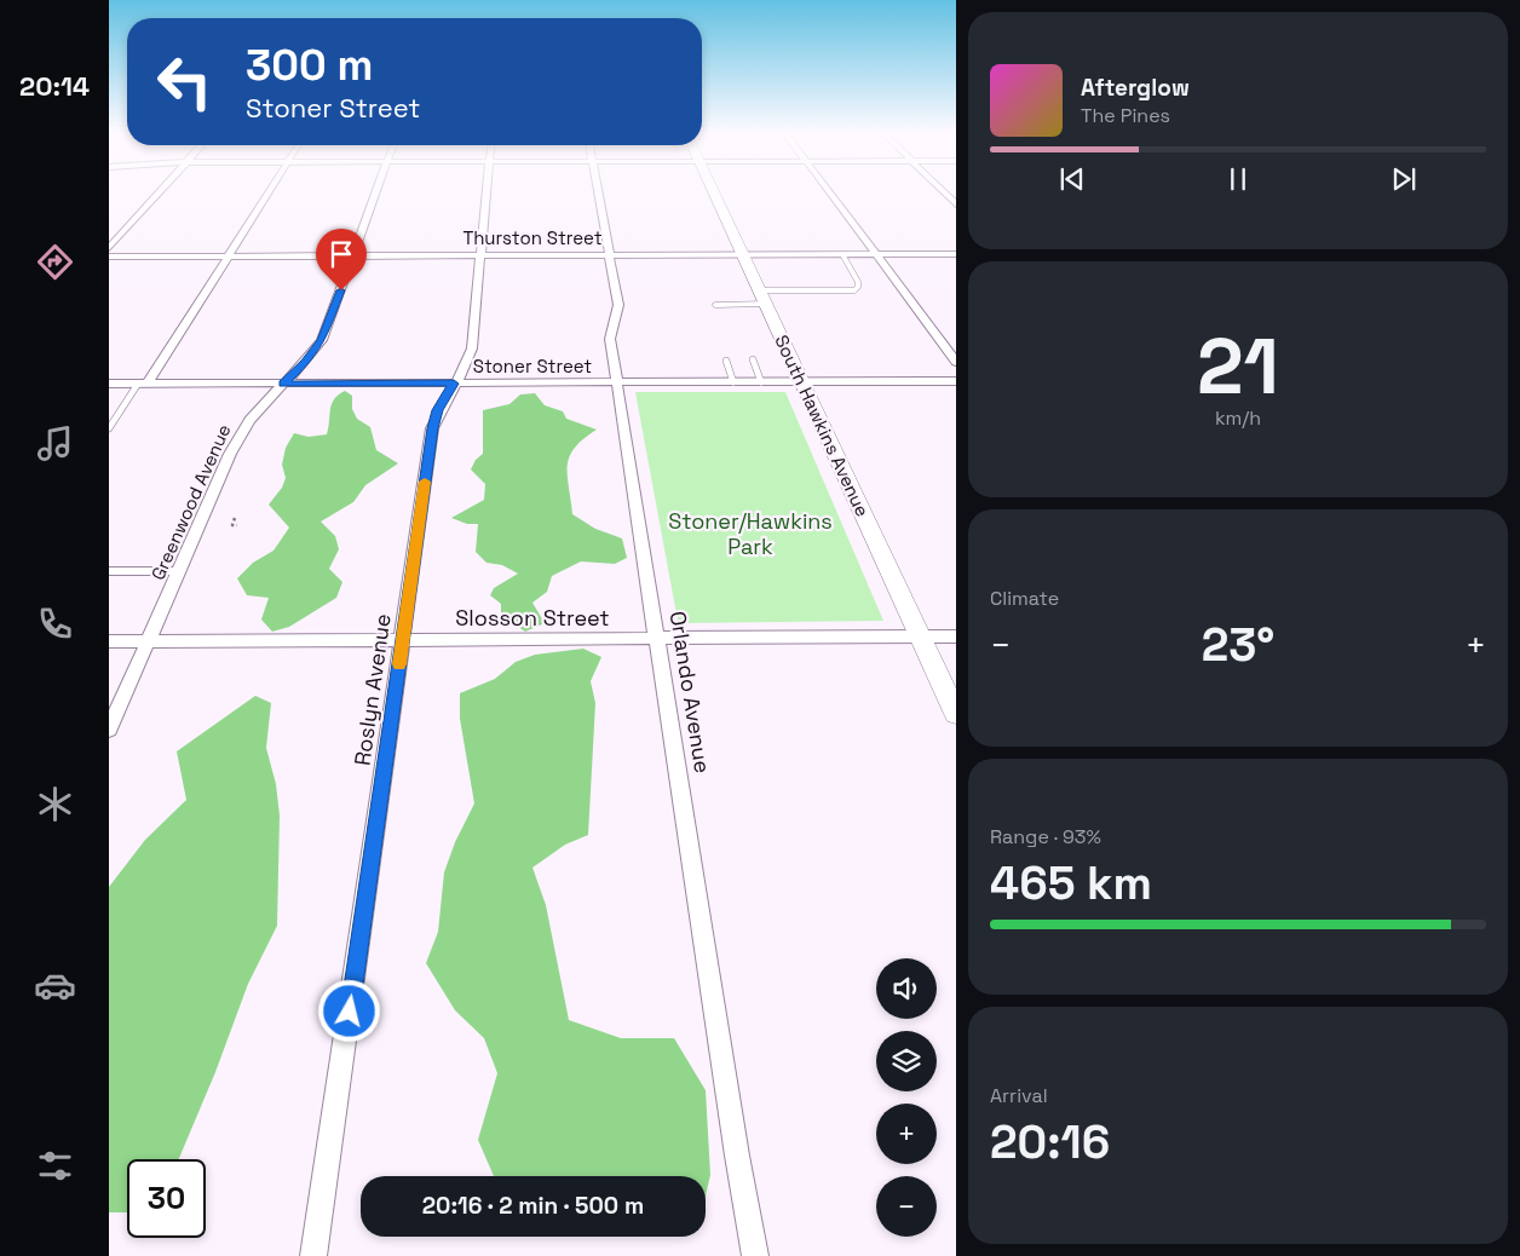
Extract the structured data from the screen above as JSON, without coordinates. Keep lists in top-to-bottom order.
{
  "streets": {
    "street": [
      "Thurston Street",
      "Stoner Street",
      "South Hawkins Avenue",
      "Greenwood Avenue",
      "Slosson Street",
      "Roslyn Avenue",
      "Orlando Avenue"
    ]
  },
  "crossings": [
    ["Thurston Street", "South Hawkins Avenue"],
    ["Thurston Street", "Greenwood Avenue"],
    ["Thurston Street", "Roslyn Avenue"],
    ["Thurston Street", "Orlando Avenue"],
    ["Stoner Street", "South Hawkins Avenue"],
    ["Stoner Street", "Greenwood Avenue"],
    ["Stoner Street", "Roslyn Avenue"],
    ["Stoner Street", "Orlando Avenue"],
    ["South Hawkins Avenue", "Slosson Street"],
    ["Greenwood Avenue", "Slosson Street"],
    ["Slosson Street", "Roslyn Avenue"],
    ["Slosson Street", "Orlando Avenue"]
  ],
  "parks": ["Stoner/Hawkins Park"],
  "page": {
    "tabs": "20:14",
    "turn": ["300 m", "Stoner Street"],
    "song": ["Afterglow", "The Pines"],
    "tile": [
      ["21", "km/h"],
      "Climate",
      ["Range · 93%", "465 km"],
      ["Arrival", "20:16"]
    ],
    "heat": ["−", "23°", "+"],
    "map_buttons": ["+", "−"],
    "limit": "30",
    "trip": "20:16 · 2 min · 500 m"
  }
}
